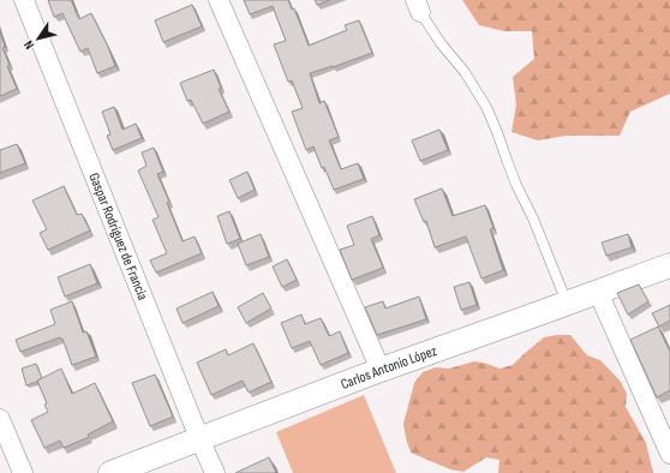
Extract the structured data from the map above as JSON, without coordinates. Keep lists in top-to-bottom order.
{
  "streets": {
    "street": ["Gaspar Rodríguez de Francia", "Carlos Antonio López"]
  },
  "crossings": [
    ["Gaspar Rodríguez de Francia", "Carlos Antonio López"]
  ],
  "north": "bottom left"
}
